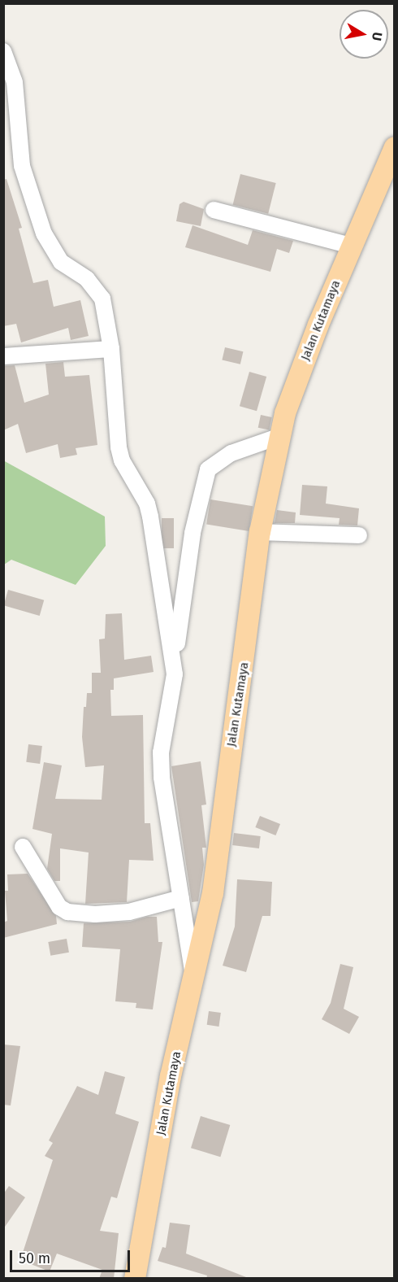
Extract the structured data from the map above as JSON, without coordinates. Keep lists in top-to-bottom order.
{
  "streets": {
    "main road": ["Jalan Kutamaya"]
  },
  "scale_bar": "50 m",
  "north": "right"
}
